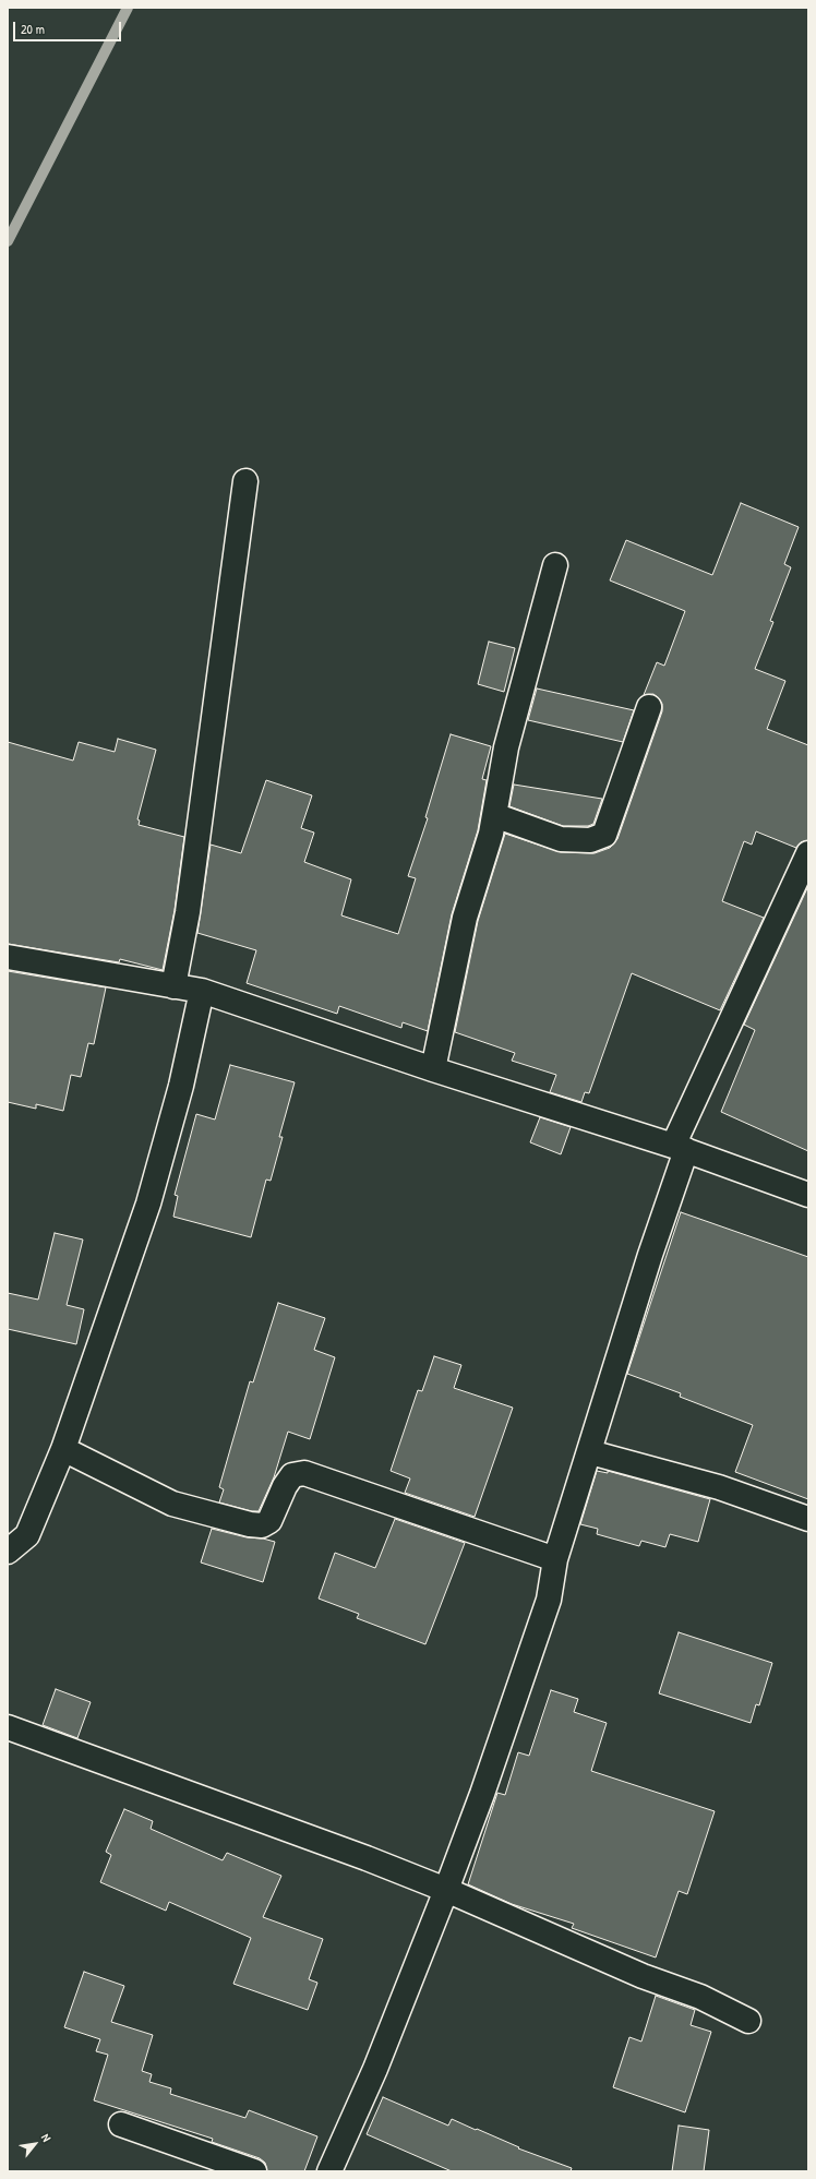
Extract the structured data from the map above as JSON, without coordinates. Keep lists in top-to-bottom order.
{
  "scale_bar": "20 m",
  "north": "top right"
}
